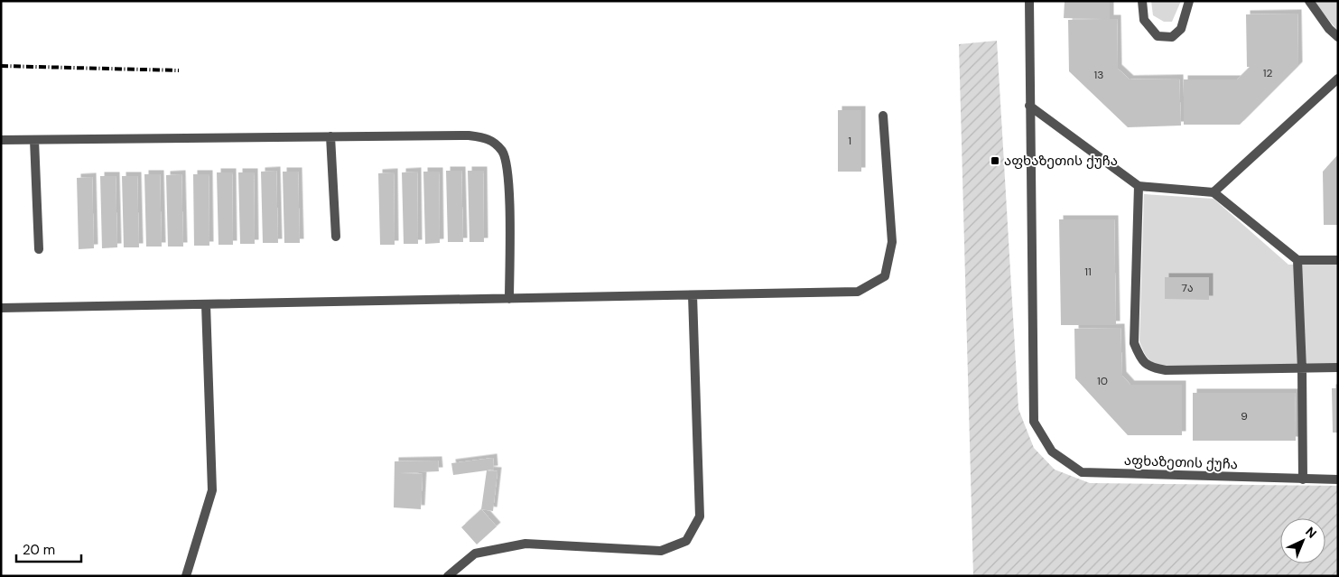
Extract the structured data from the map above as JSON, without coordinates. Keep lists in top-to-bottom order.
{
  "streets": {
    "street": ["აფხაზეთის ქუჩა"]
  },
  "places": {
    "transit": ["აფხაზეთის ქუჩა"]
  },
  "house_numbers": [
    "12",
    "13",
    "1",
    "11",
    "7ა",
    "10",
    "9"
  ],
  "scale_bar": "20 m",
  "north": "top right"
}
